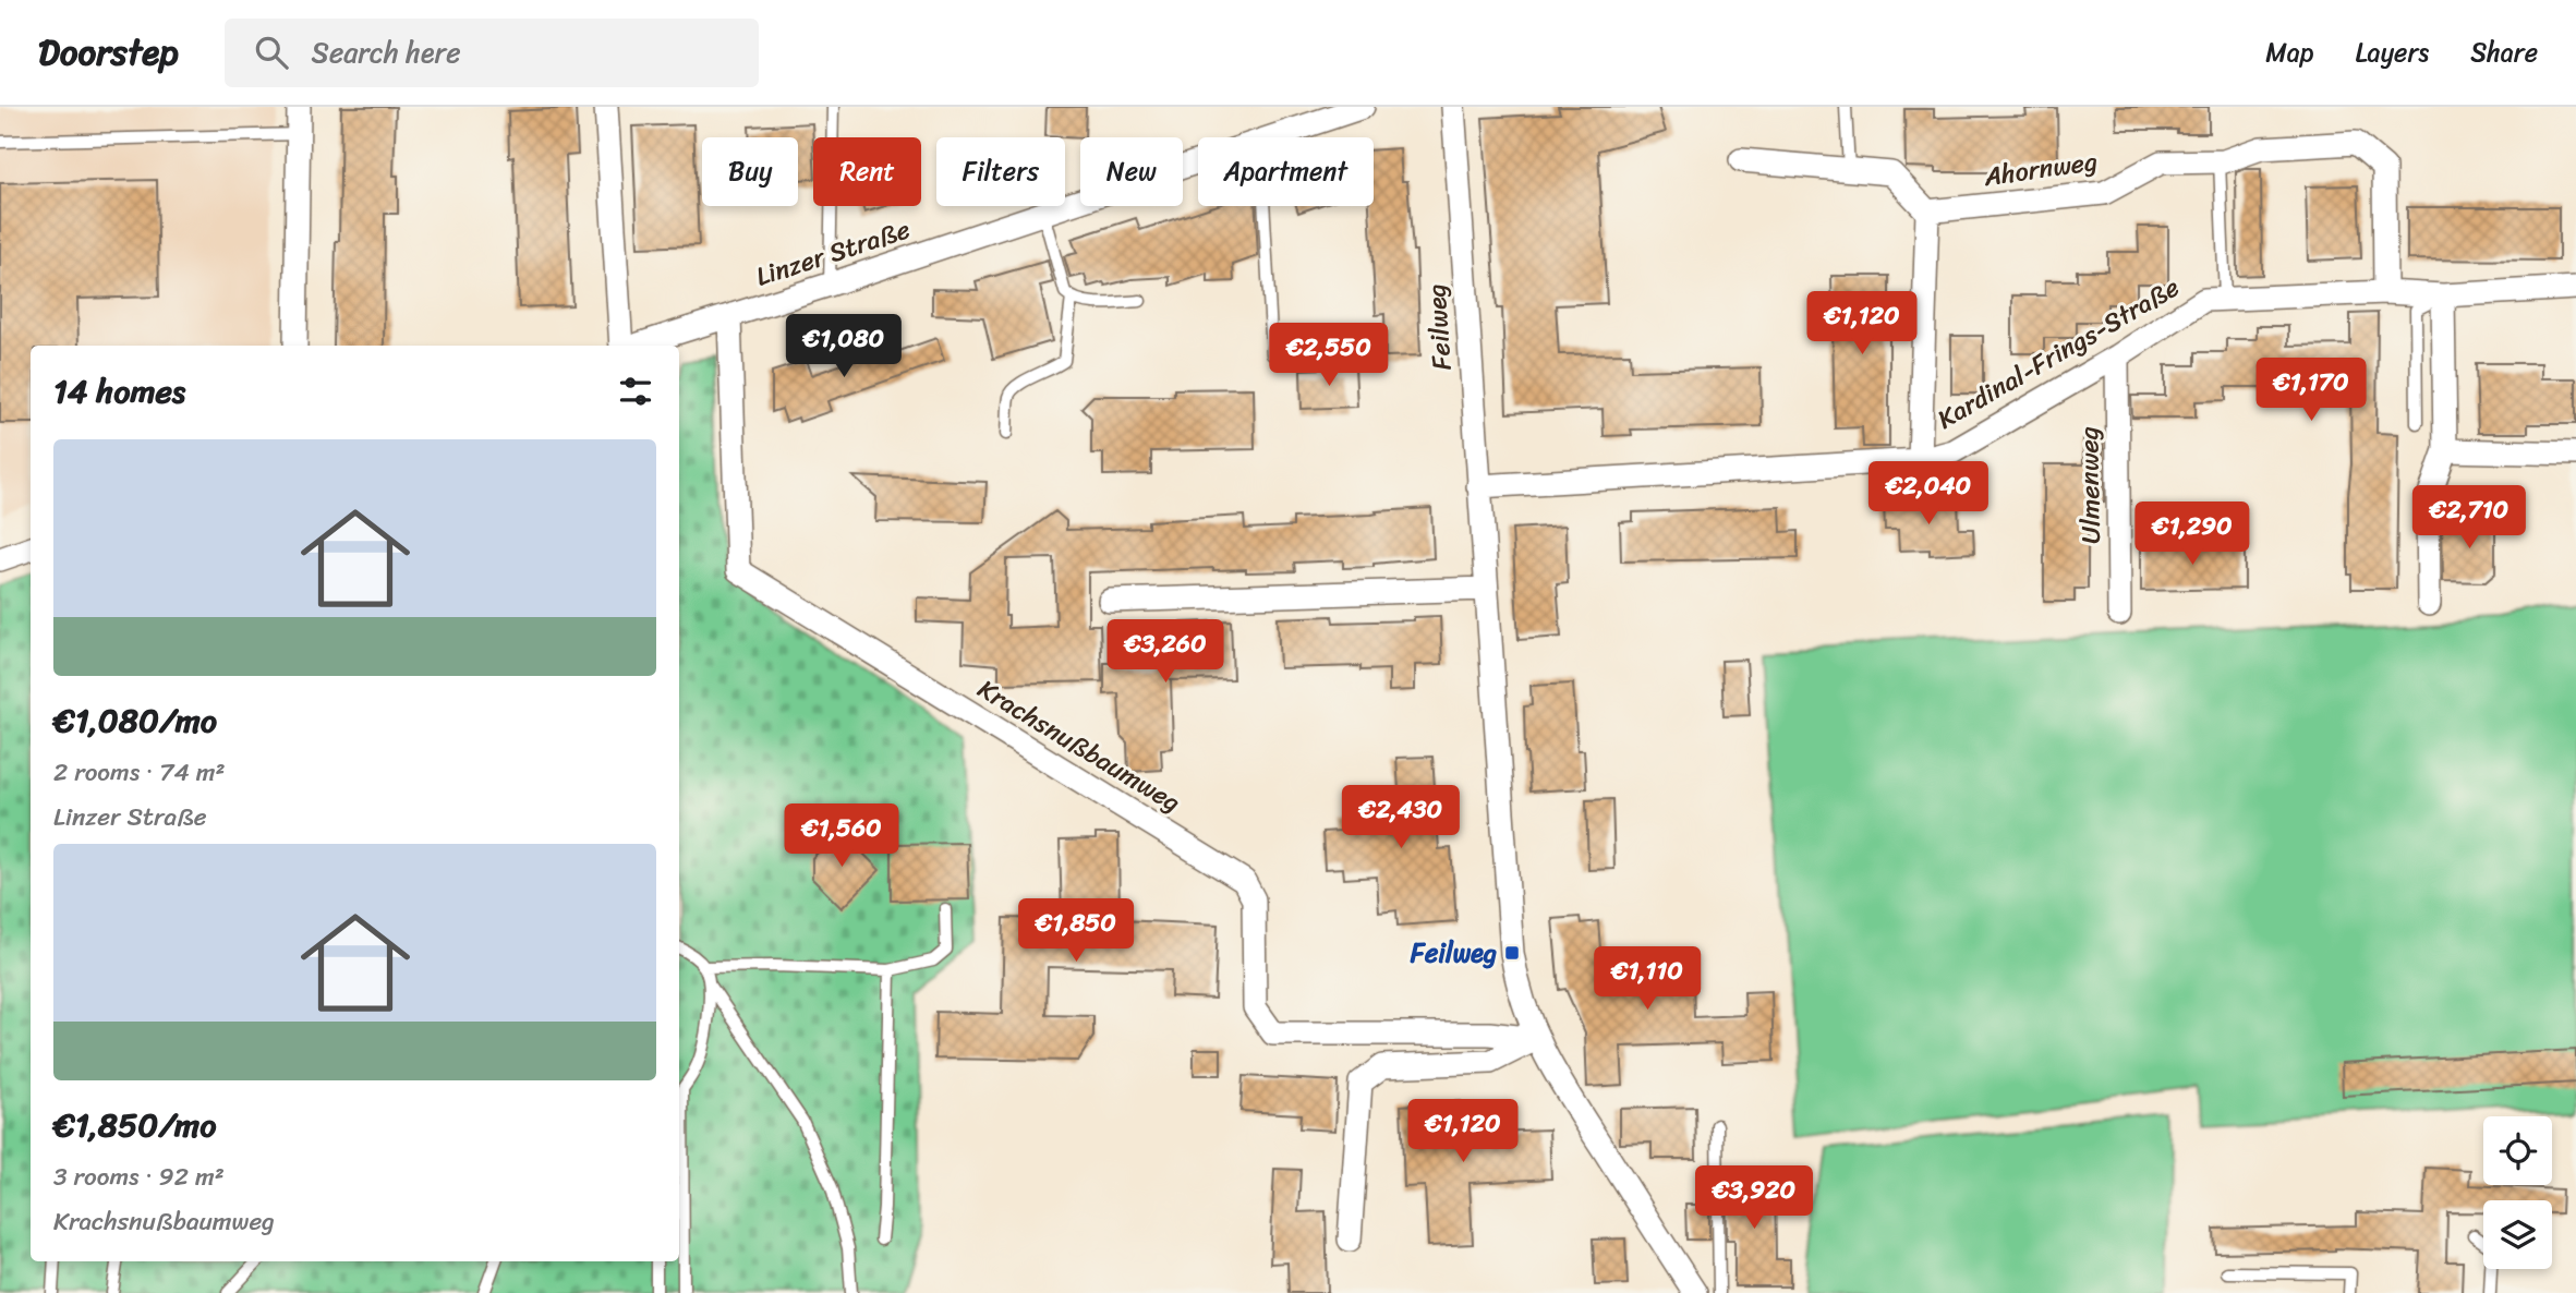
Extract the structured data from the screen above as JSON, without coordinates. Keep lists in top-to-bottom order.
{
  "streets": {
    "street": [
      "Ahornweg",
      "Linzer Straße",
      "Feilweg",
      "Kardinal-Frings-Straße",
      "Ulmenweg",
      "Krachsnußbaumweg"
    ]
  },
  "crossings": [
    ["Ahornweg", "Kardinal-Frings-Straße"],
    ["Linzer Straße", "Krachsnußbaumweg"],
    ["Feilweg", "Kardinal-Frings-Straße"],
    ["Feilweg", "Krachsnußbaumweg"],
    ["Kardinal-Frings-Straße", "Ulmenweg"]
  ],
  "places": {
    "transit": ["Feilweg"]
  },
  "page": {
    "header": "Doorstep",
    "search": "Search here",
    "nav": ["Map", "Layers", "Share"],
    "chip": [
      "Buy",
      "Rent",
      "Filters",
      "New",
      "Apartment"
    ],
    "price": [
      "€1,120",
      "€1,080",
      "€2,550",
      "€1,170",
      "€2,040",
      "€2,710",
      "€1,290",
      "€3,260",
      "€2,430",
      "€1,560",
      "€1,850",
      "€1,110",
      "€1,120",
      "€3,920"
    ],
    "heading": "14 homes",
    "list": [
      {
        "name": "€1,080/mo",
        "note": "2 rooms · 74 m² · Linzer Straße"
      },
      {
        "name": "€1,850/mo",
        "note": "3 rooms · 92 m² · Krachsnußbaumweg"
      }
    ]
  }
}
